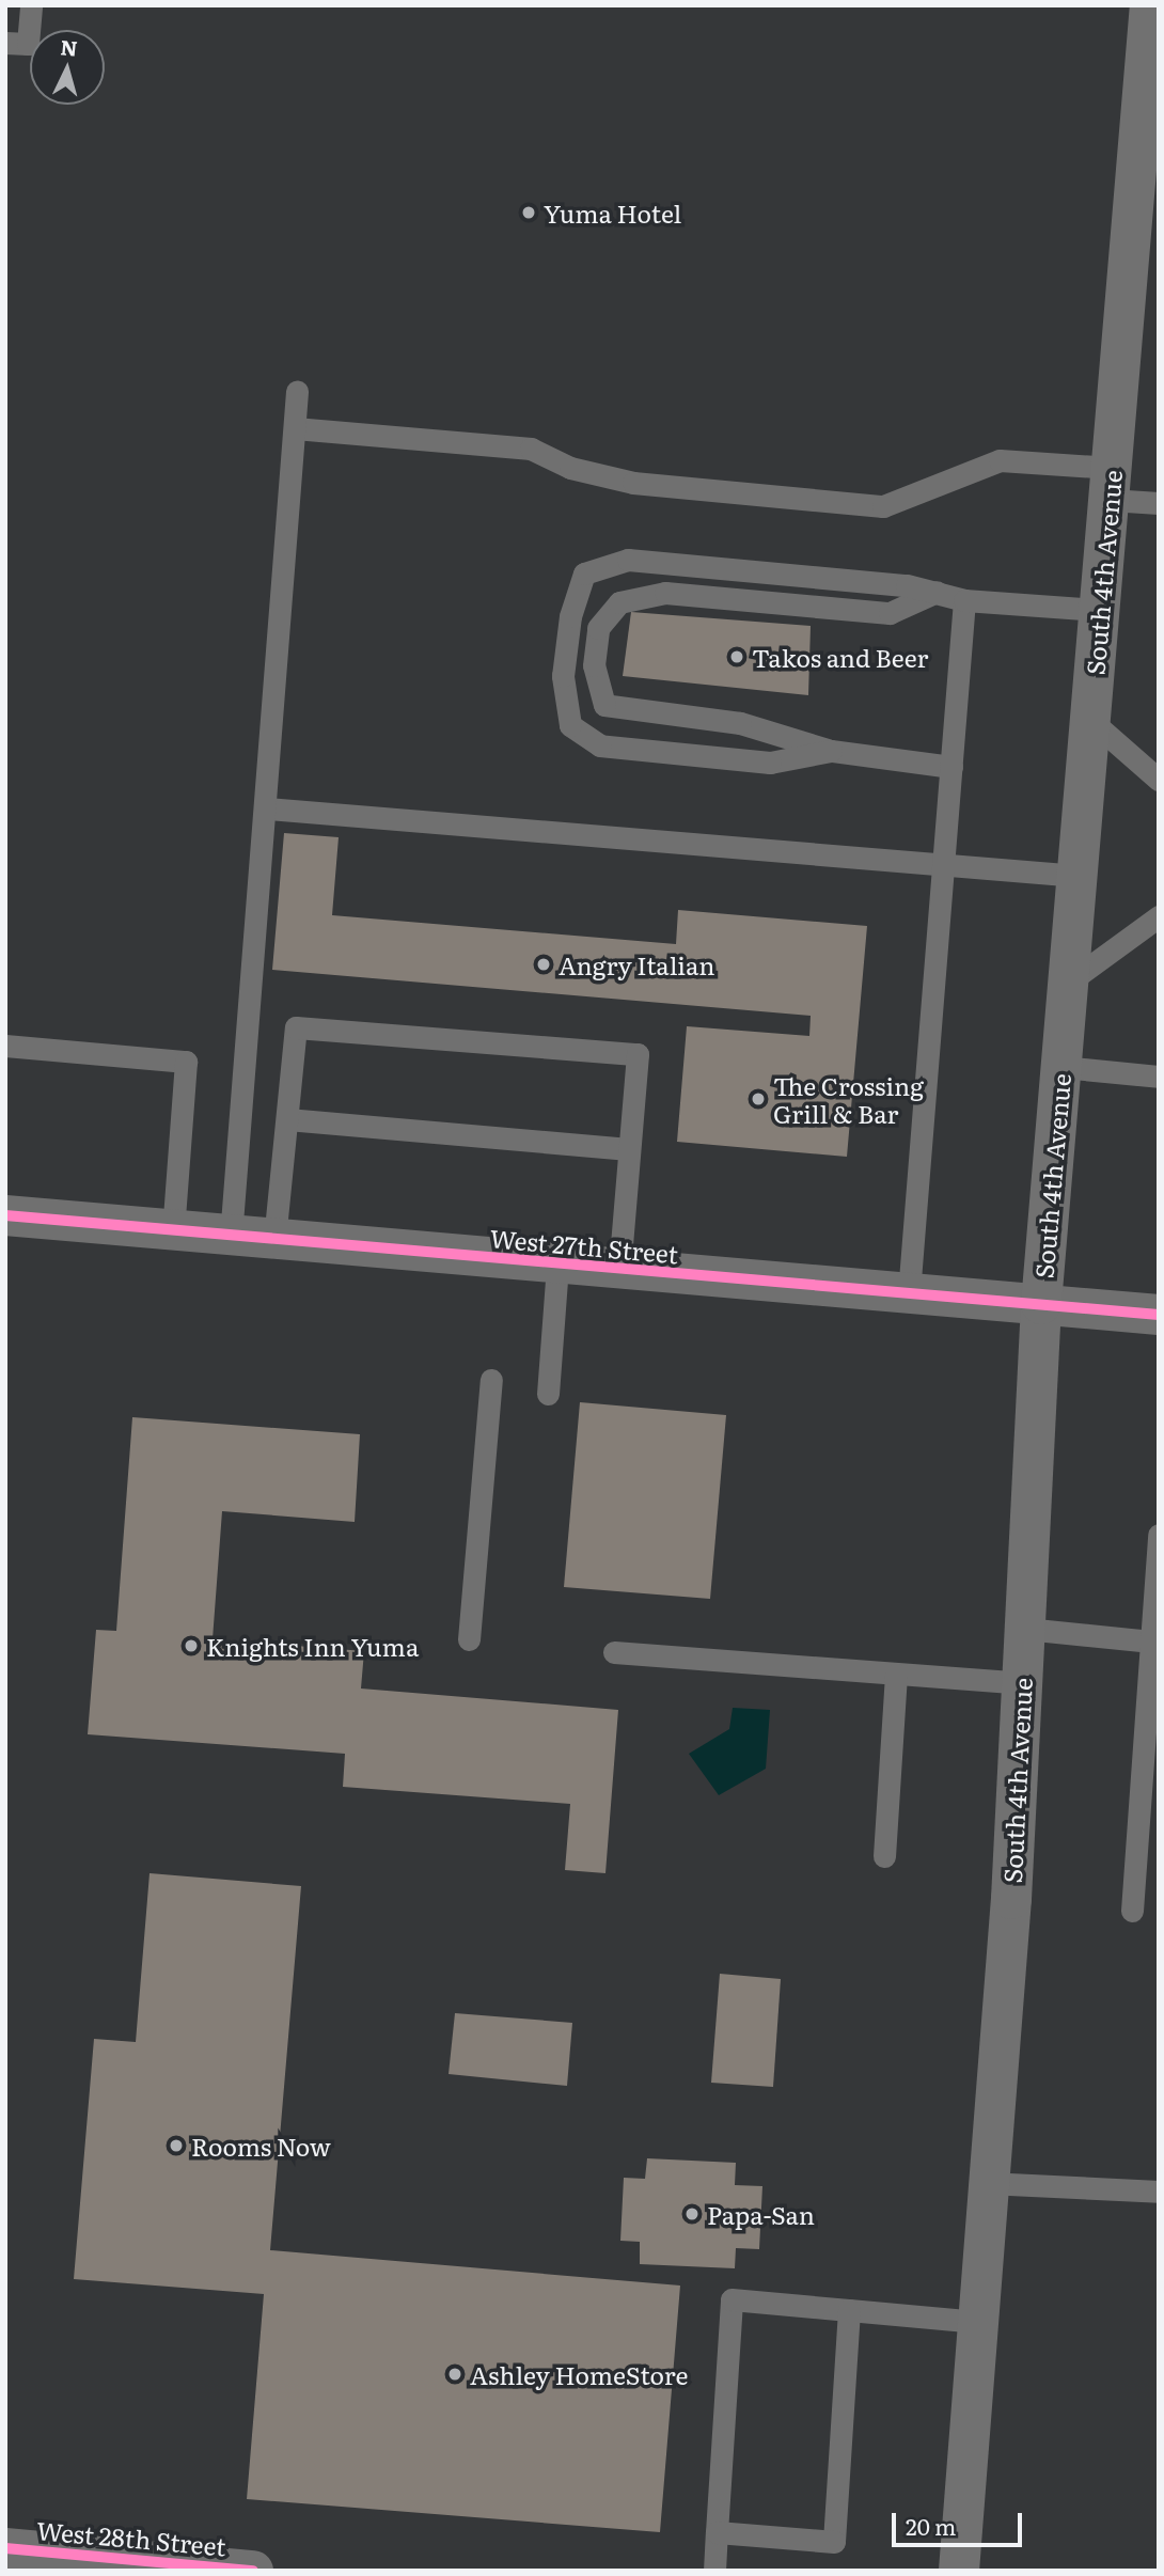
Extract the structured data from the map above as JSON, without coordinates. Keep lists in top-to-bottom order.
{
  "streets": {
    "main road": ["South 4th Avenue"],
    "street": ["West 27th Street", "West 28th Street"]
  },
  "crossings": [
    ["South 4th Avenue", "West 27th Street"]
  ],
  "places": [
    "Yuma Hotel",
    "Takos and Beer",
    "Angry Italian",
    "The Crossing Grill & Bar",
    "Knights Inn Yuma",
    "Rooms Now",
    "Papa-San",
    "Ashley HomeStore"
  ],
  "scale_bar": "20 m",
  "north": "top"
}
